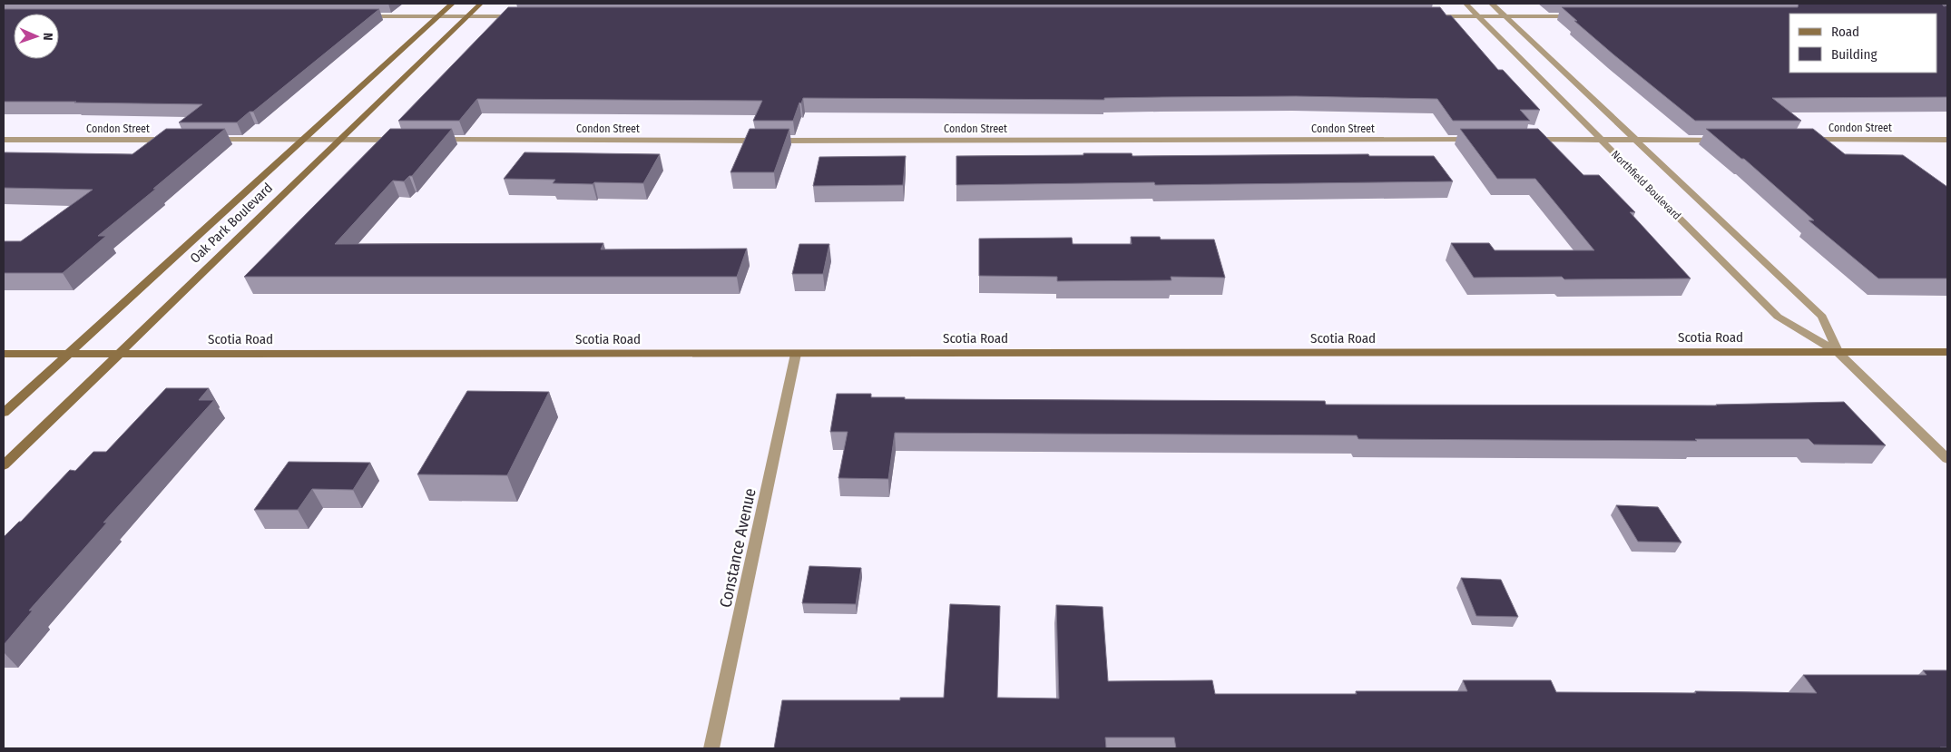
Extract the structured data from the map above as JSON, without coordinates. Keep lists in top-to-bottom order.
{
  "streets": {
    "street": [
      "Condon Street",
      "Northfield Boulevard",
      "Oak Park Boulevard",
      "Scotia Road",
      "Constance Avenue"
    ]
  },
  "crossings": [
    ["Northfield Boulevard", "Scotia Road"],
    ["Oak Park Boulevard", "Scotia Road"],
    ["Scotia Road", "Constance Avenue"]
  ],
  "legend": ["Road", "Building"],
  "north": "right"
}
